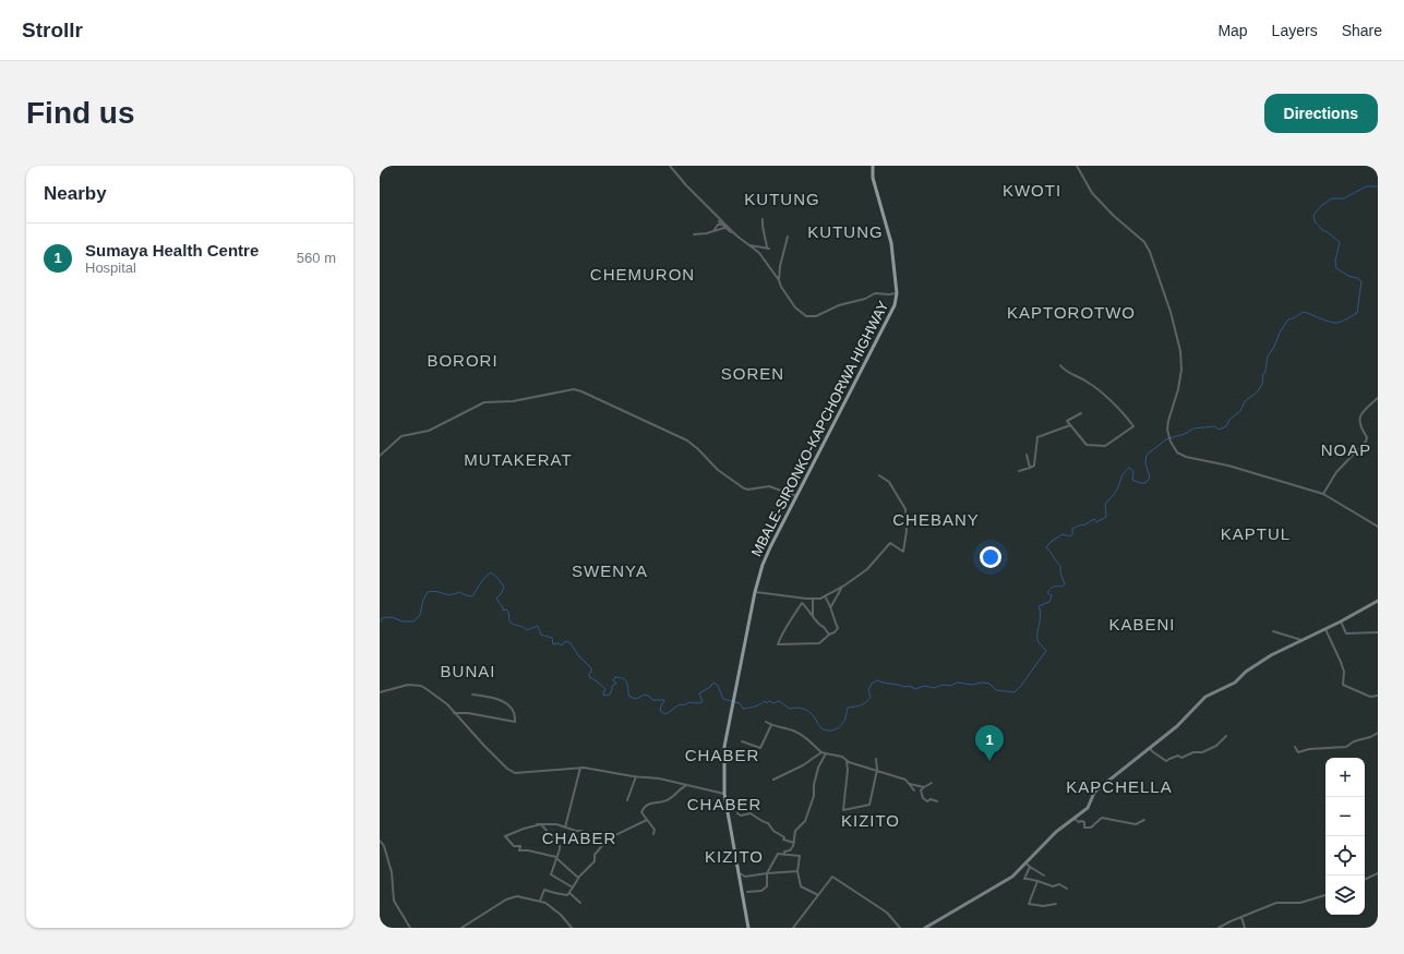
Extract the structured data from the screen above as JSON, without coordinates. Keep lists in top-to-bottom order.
{
  "streets": {
    "main road": ["MBALE-SIRONKO-KAPCHORWA HIGHWAY"]
  },
  "districts": [
    "KWOTI",
    "KUTUNG",
    "KUTUNG",
    "CHEMURON",
    "KAPTOROTWO",
    "BORORI",
    "SOREN",
    "NOAP",
    "MUTAKERAT",
    "CHEBANY",
    "KAPTUL",
    "SWENYA",
    "KABENI",
    "BUNAI",
    "CHABER",
    "KAPCHELLA",
    "CHABER",
    "KIZITO",
    "CHABER",
    "KIZITO"
  ],
  "page": {
    "header": "Strollr",
    "nav": ["Map", "Layers", "Share"],
    "buttons": "Directions",
    "title": "Find us",
    "heading": "Nearby",
    "list": [
      {
        "mark": "1",
        "name": "Sumaya Health Centre",
        "note": "Hospital",
        "value": "560 m"
      }
    ],
    "pins": "1",
    "map_buttons": ["+", "−"]
  }
}
